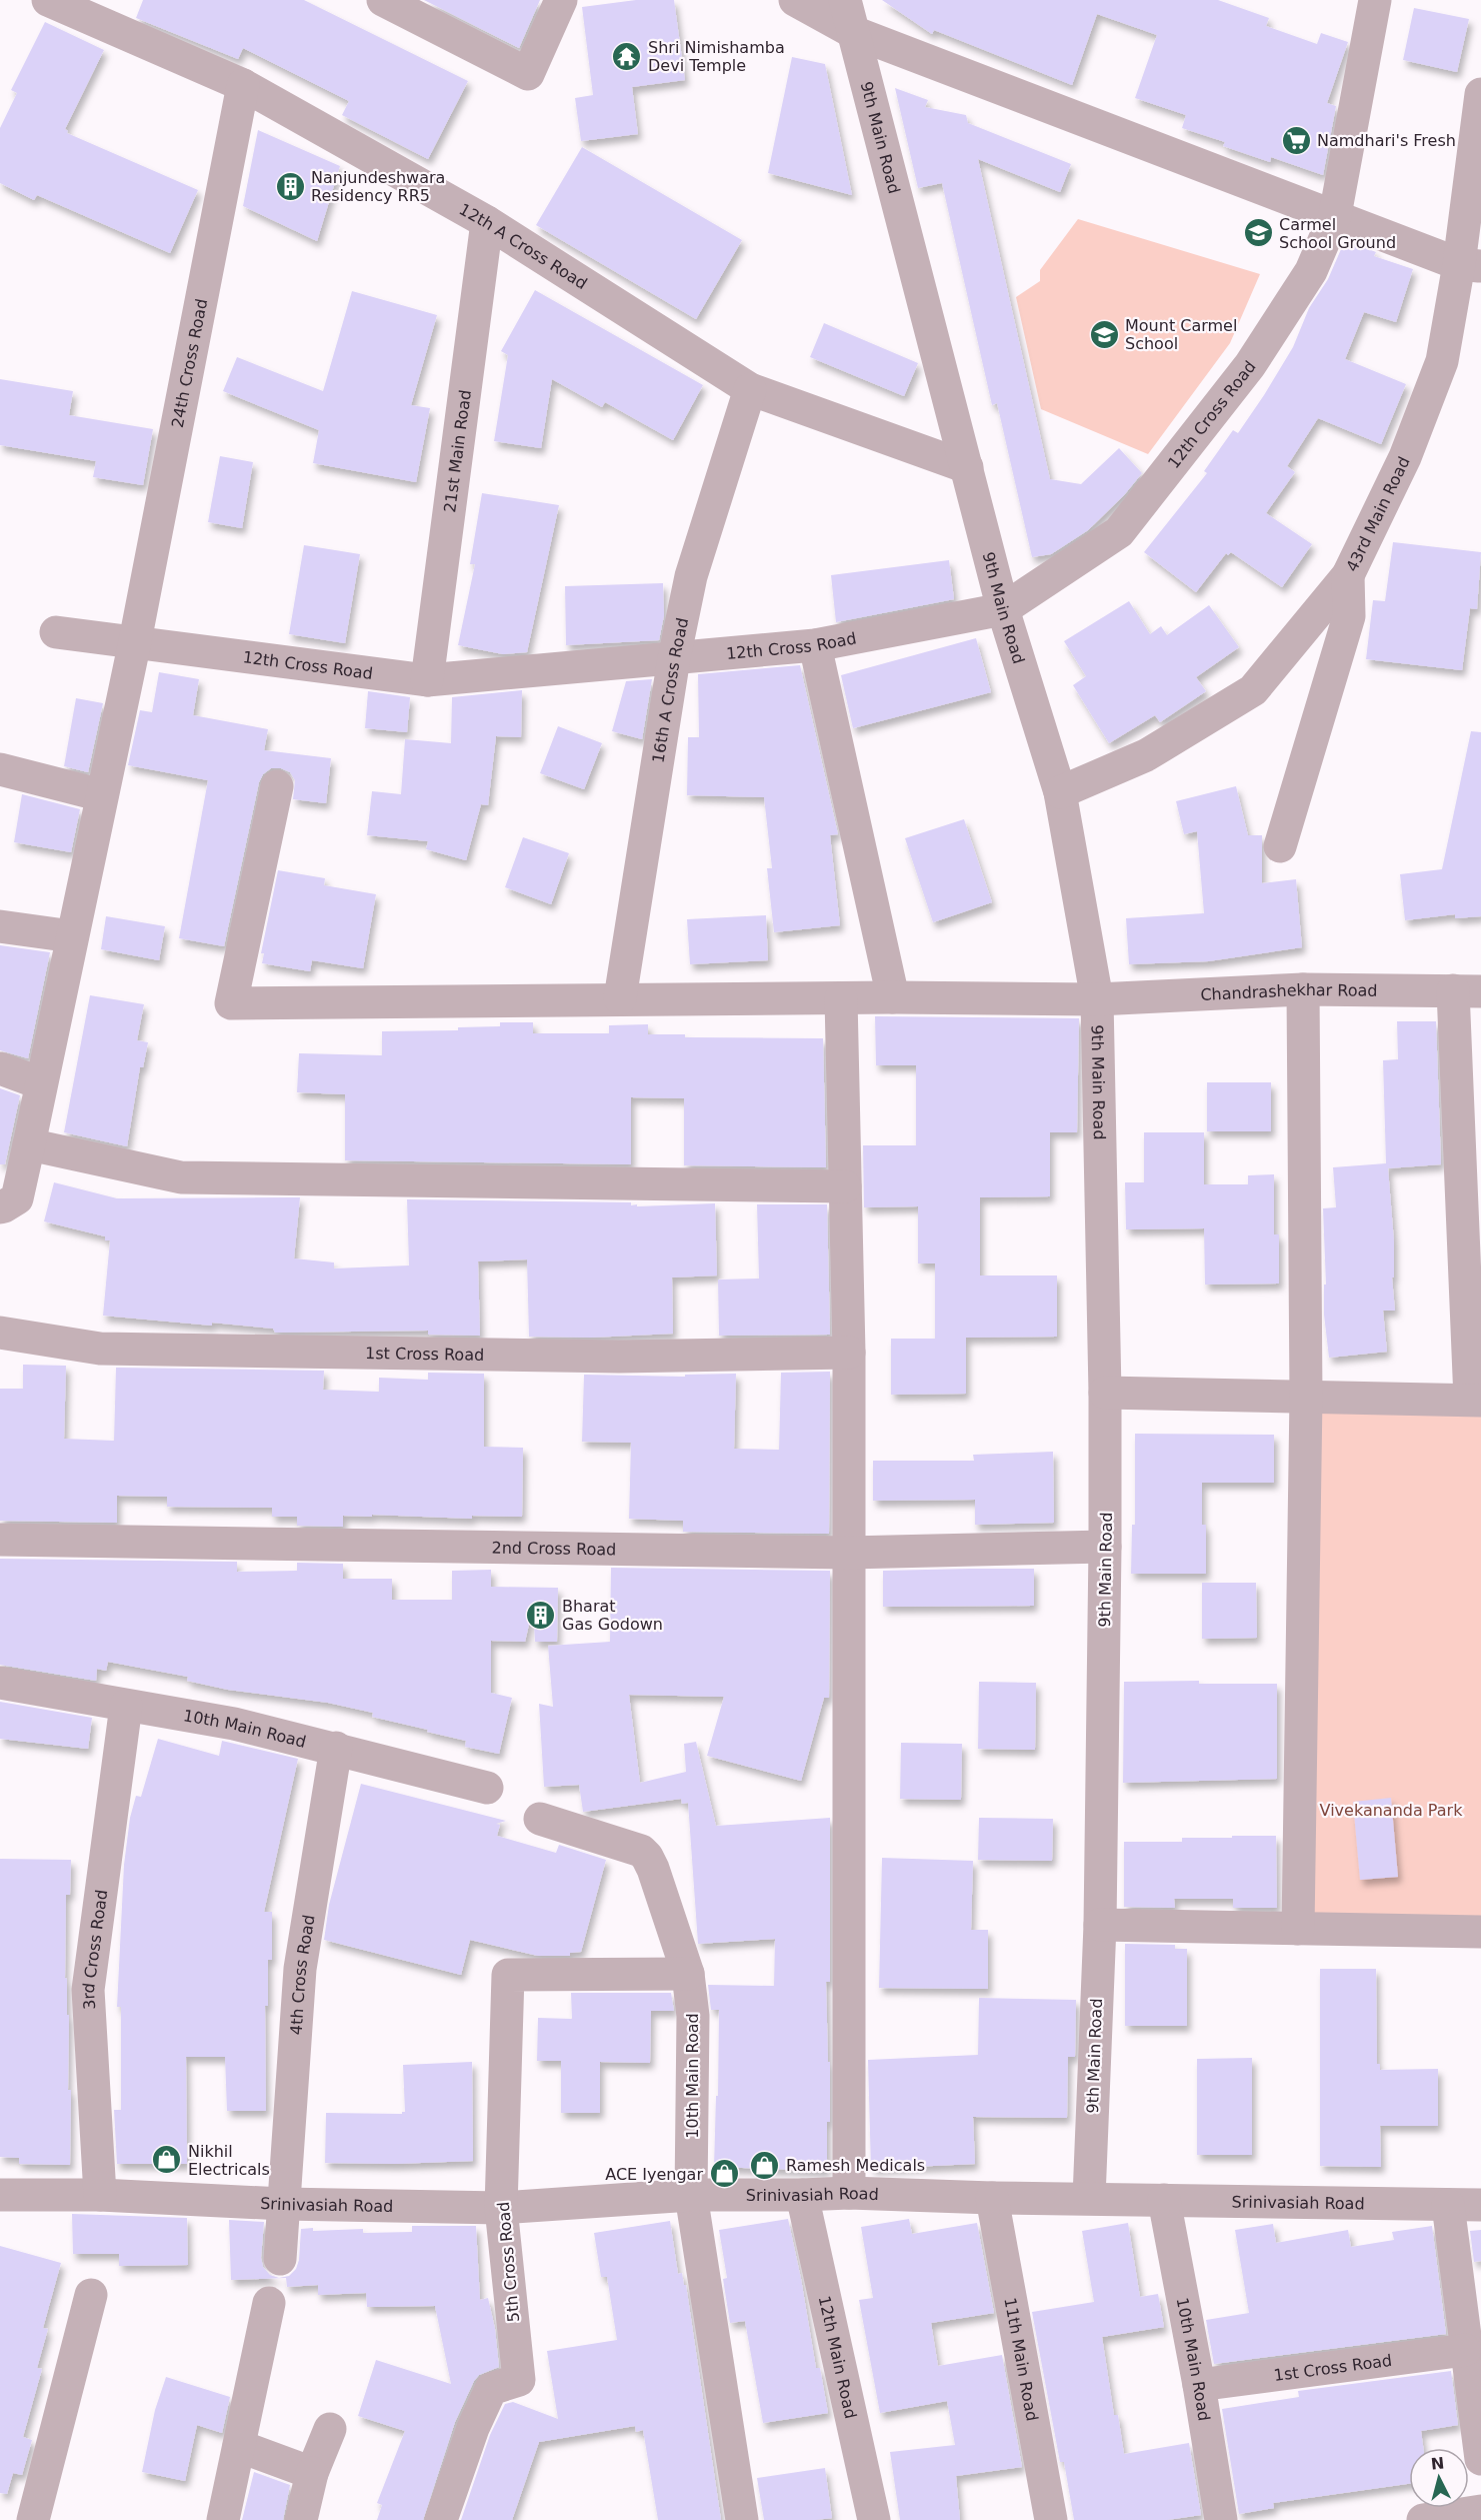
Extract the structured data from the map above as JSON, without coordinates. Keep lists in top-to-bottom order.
{
  "streets": {
    "street": [
      "9th Main Road",
      "12th A Cross Road",
      "24th Cross Road",
      "12th Cross Road",
      "21st Main Road",
      "43rd Main Road",
      "16th A Cross Road",
      "Chandrashekhar Road",
      "1st Cross Road",
      "2nd Cross Road",
      "10th Main Road",
      "3rd Cross Road",
      "4th Cross Road",
      "Srinivasiah Road",
      "5th Cross Road",
      "12th Main Road",
      "11th Main Road"
    ]
  },
  "crossings": [
    ["9th Main Road", "12th A Cross Road"],
    ["9th Main Road", "12th Cross Road"],
    ["9th Main Road", "43rd Main Road"],
    ["9th Main Road", "Chandrashekhar Road"],
    ["9th Main Road", "2nd Cross Road"],
    ["9th Main Road", "Srinivasiah Road"],
    ["12th A Cross Road", "24th Cross Road"],
    ["12th A Cross Road", "21st Main Road"],
    ["12th A Cross Road", "16th A Cross Road"],
    ["24th Cross Road", "12th Cross Road"],
    ["12th Cross Road", "21st Main Road"],
    ["12th Cross Road", "16th A Cross Road"],
    ["16th A Cross Road", "Chandrashekhar Road"],
    ["1st Cross Road", "10th Main Road"],
    ["10th Main Road", "3rd Cross Road"],
    ["10th Main Road", "4th Cross Road"],
    ["10th Main Road", "Srinivasiah Road"],
    ["10th Main Road", "5th Cross Road"],
    ["3rd Cross Road", "Srinivasiah Road"],
    ["4th Cross Road", "Srinivasiah Road"],
    ["Srinivasiah Road", "5th Cross Road"],
    ["Srinivasiah Road", "12th Main Road"],
    ["Srinivasiah Road", "11th Main Road"]
  ],
  "parks": ["Vivekananda Park"],
  "places": {
    "temple": ["Shri Nimishamba Devi Temple"],
    "supermarket": ["Namdhari's Fresh"],
    "building": ["Nanjundeshwara Residency RR5", "Bharat Gas Godown"],
    "school or university": ["Carmel School Ground", "Mount Carmel School"],
    "shop": ["Nikhil Electricals", "Ramesh Medicals", "ACE Iyengar"]
  },
  "north": "top"
}
